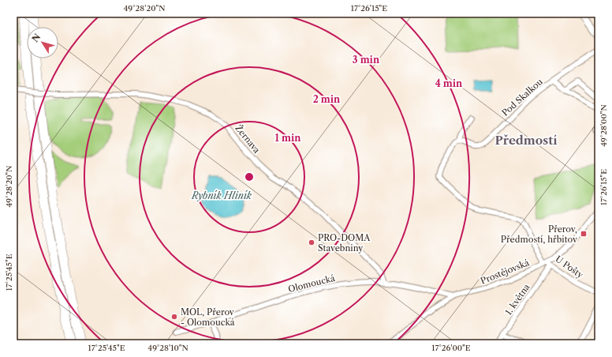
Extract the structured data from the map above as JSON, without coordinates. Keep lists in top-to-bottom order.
{
  "streets": {
    "street": [
      "Pod Skalkou",
      "Žernava",
      "U Pošty",
      "Prostějovská",
      "Olomoucká",
      "1. května"
    ]
  },
  "crossings": [
    ["Žernava", "Olomoucká"],
    ["U Pošty", "Prostějovská"],
    ["U Pošty", "1. května"],
    ["Prostějovská", "Olomoucká"],
    ["Prostějovská", "1. května"]
  ],
  "districts": ["Předmostí"],
  "water": ["Rybník Hliník"],
  "places": {
    "transit": ["Přerov, Předmostí, hřbitov"],
    "other": ["PRO-DOMA Stavebniny", "MOL, Přerov - Olomoucká"]
  },
  "north": "top left",
  "coordinates": [
    "49°28'20\"N",
    "17°26'15\"E",
    "49°28'00\"N",
    "17°25'45\"E",
    "49°28'10\"N",
    "17°26'00\"E"
  ],
  "rings": [
    "3 min",
    "4 min",
    "2 min",
    "1 min"
  ]
}
